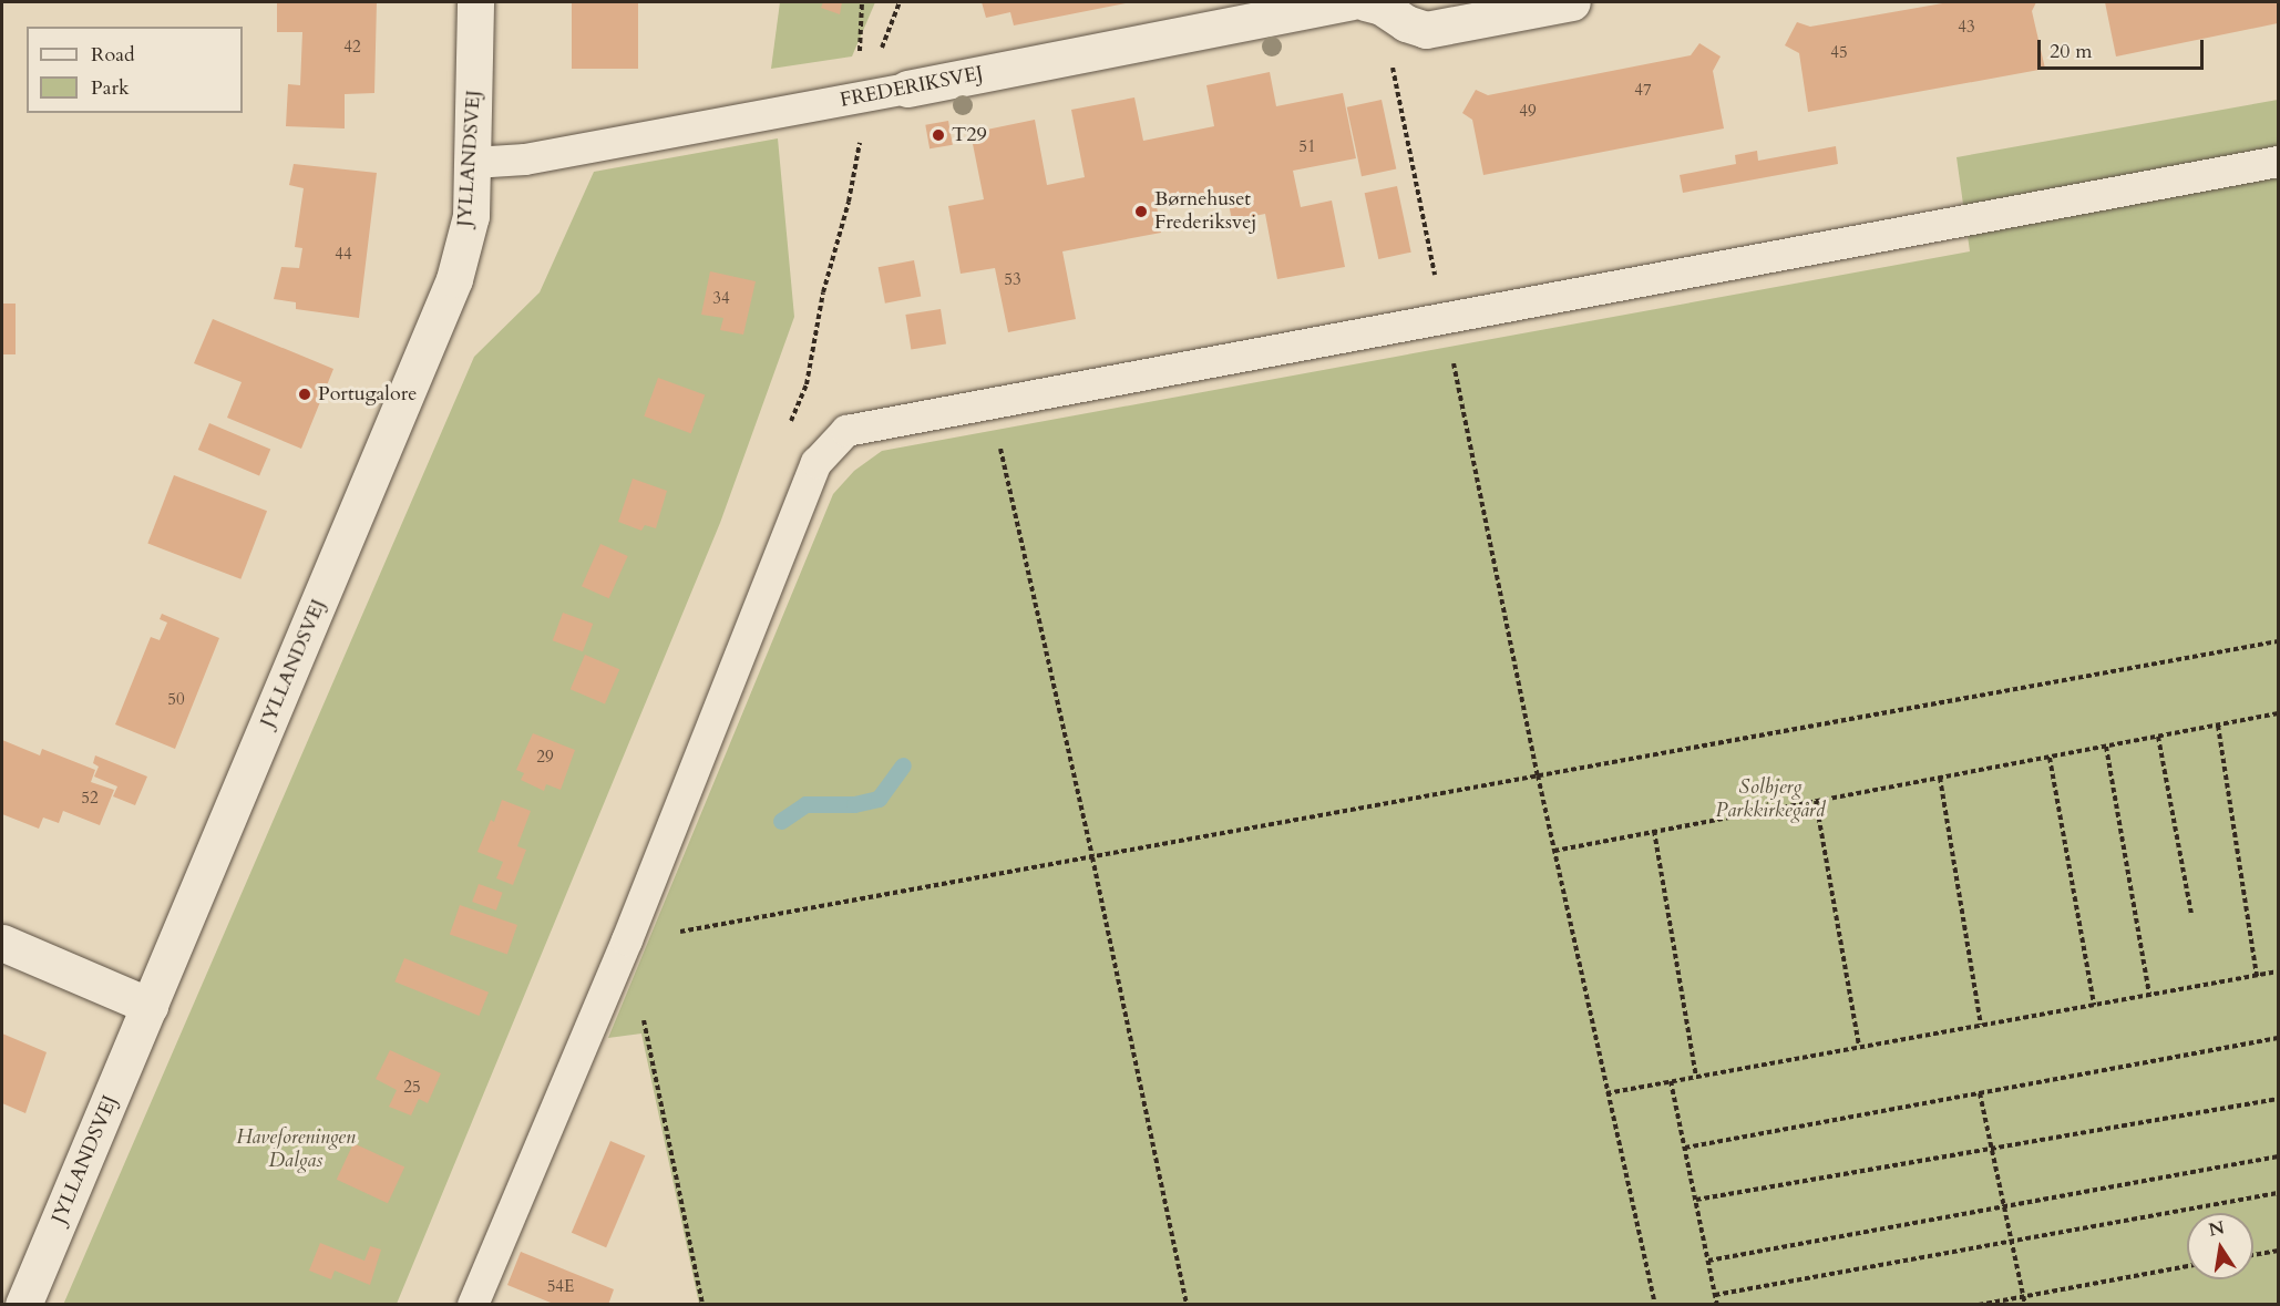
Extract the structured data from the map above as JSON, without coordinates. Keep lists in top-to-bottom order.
{
  "streets": {
    "street": ["FREDERIKSVEJ", "JYLLANDSVEJ"]
  },
  "crossings": [
    ["FREDERIKSVEJ", "JYLLANDSVEJ"]
  ],
  "parks": ["Solbjerg Parkkirkegård", "Haveforeningen Dalgas"],
  "places": ["T29", "Børnehuset Frederiksvej", "Portugalore"],
  "house_numbers": [
    "43",
    "42",
    "45",
    "47",
    "49",
    "51",
    "44",
    "53",
    "34",
    "50",
    "29",
    "52",
    "25",
    "54E"
  ],
  "legend": ["Road", "Park"],
  "scale_bar": "20 m",
  "north": "top"
}
